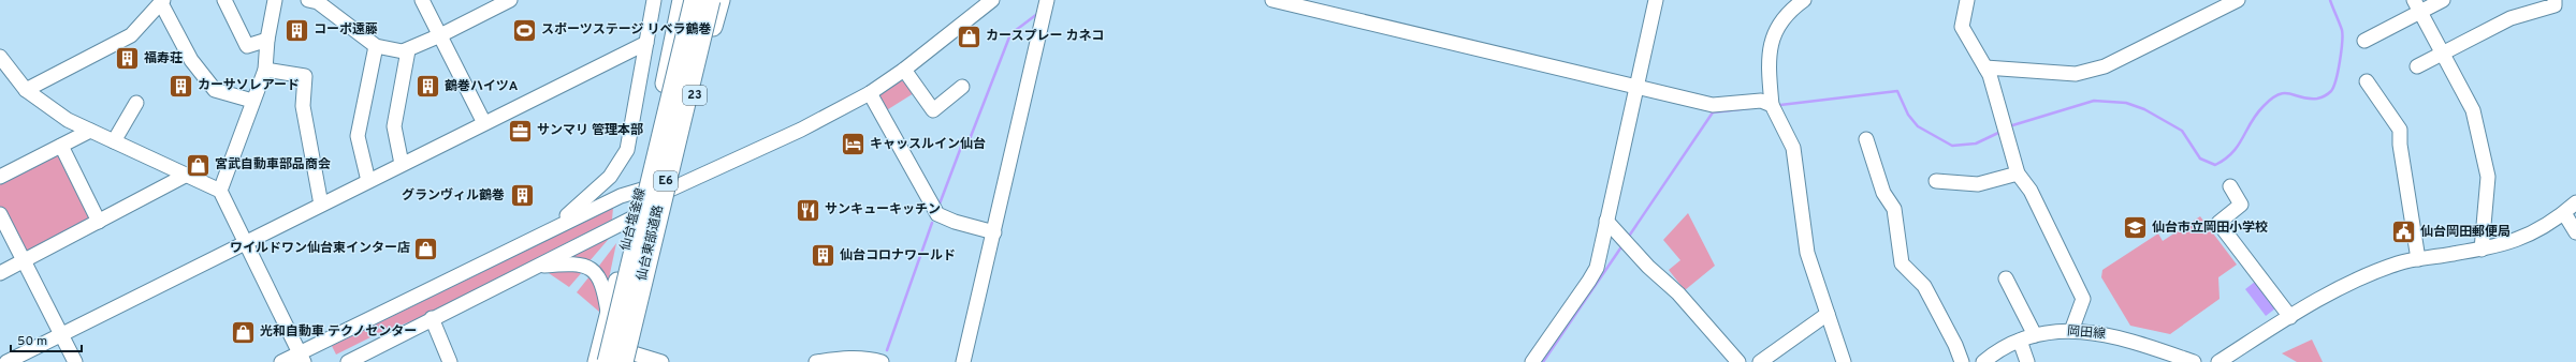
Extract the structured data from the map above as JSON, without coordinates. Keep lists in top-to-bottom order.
{
  "streets": {
    "highway": ["E6", "仙台東部道路"],
    "main road": ["23", "仙台塩釜線"],
    "street": ["岡田線"]
  },
  "crossings": [
    ["23", "仙台東部道路"]
  ],
  "places": {
    "building": [
      "コーポ遠藤",
      "福寿荘",
      "カーサソレアード",
      "鶴巻ハイツA",
      "グランヴィル鶴巻",
      "仙台コロナワールド"
    ],
    "sports": ["スポーツステージ リベラ鶴巻"],
    "shop": [
      "カースプレー カネコ",
      "宮武自動車部品商会",
      "ワイルドワン仙台東インター店",
      "光和自動車 テクノセンター"
    ],
    "office": ["サンマリ 管理本部"],
    "hotel": ["キャッスルイン仙台"],
    "restaurant": ["サンキューキッチン"],
    "school or university": ["仙台市立岡田小学校"],
    "public building": ["仙台岡田郵便局"]
  },
  "scale_bar": "50 m"
}
